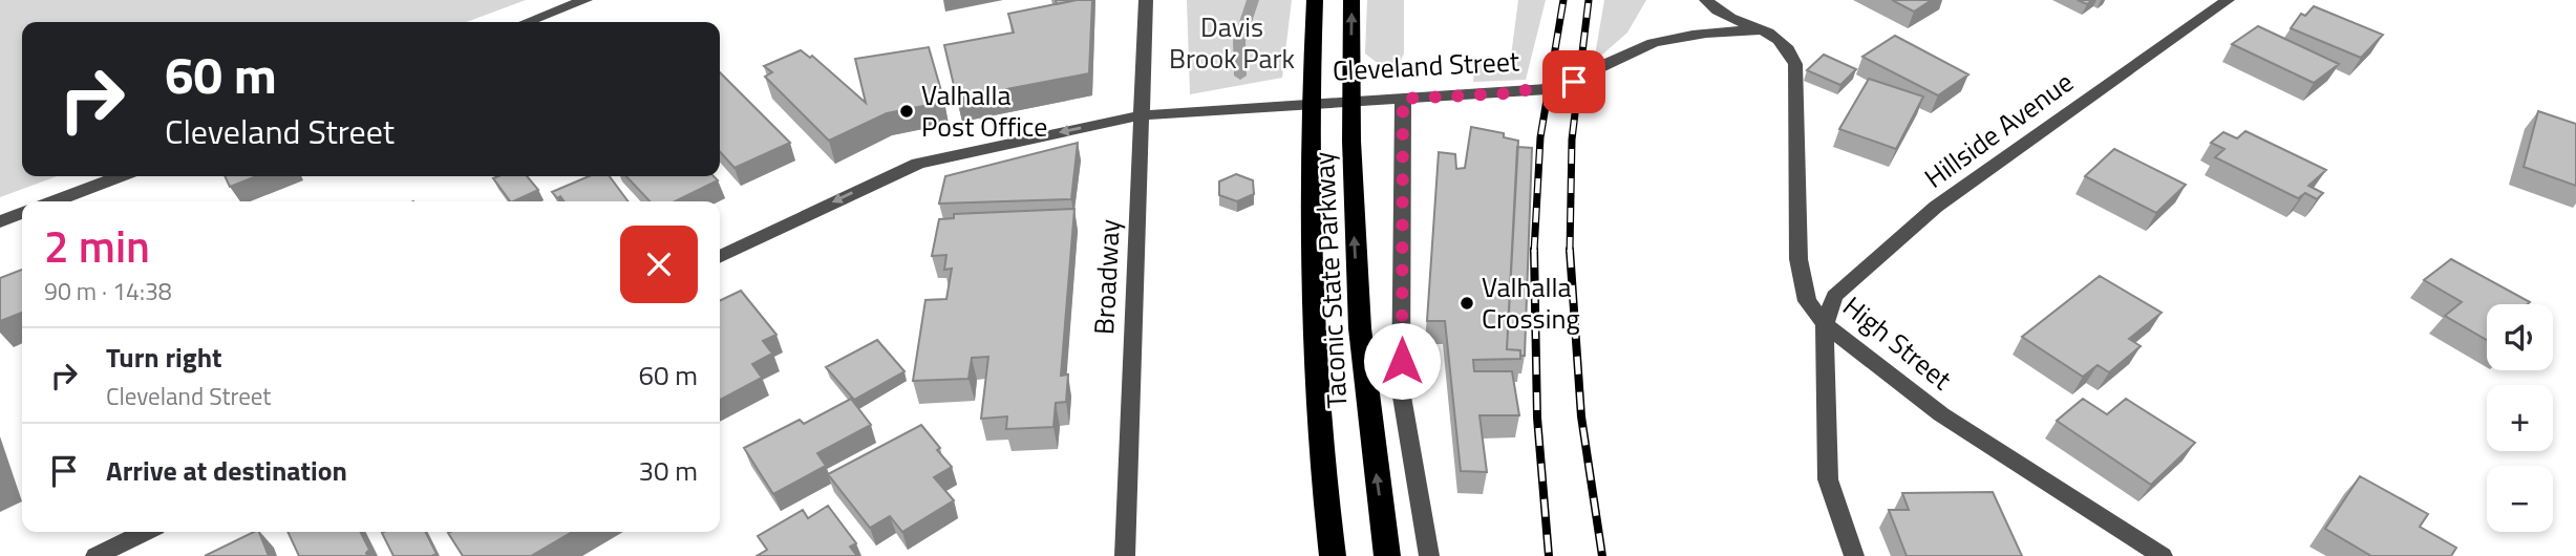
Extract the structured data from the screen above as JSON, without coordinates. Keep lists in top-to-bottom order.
{
  "streets": {
    "highway": ["Taconic State Parkway"],
    "street": [
      "Cleveland Street",
      "Hillside Avenue",
      "Broadway",
      "High Street"
    ]
  },
  "crossings": [
    ["Cleveland Street", "Broadway"],
    ["Cleveland Street", "Taconic State Parkway"],
    ["Cleveland Street", "High Street"],
    ["Hillside Avenue", "High Street"]
  ],
  "one_way": ["Cleveland Street"],
  "parks": ["Davis Brook Park"],
  "places": ["Valhalla Post Office", "Valhalla Crossing"],
  "page": {
    "turn": ["60 m", "Cleveland Street"],
    "heading": ["2 min", "90 m · 14:38"],
    "map_buttons": ["+", "−"],
    "list": [
      {
        "name": "Turn right",
        "note": "Cleveland Street",
        "value": "60 m"
      },
      {
        "name": "Arrive at destination",
        "value": "30 m"
      }
    ]
  }
}
